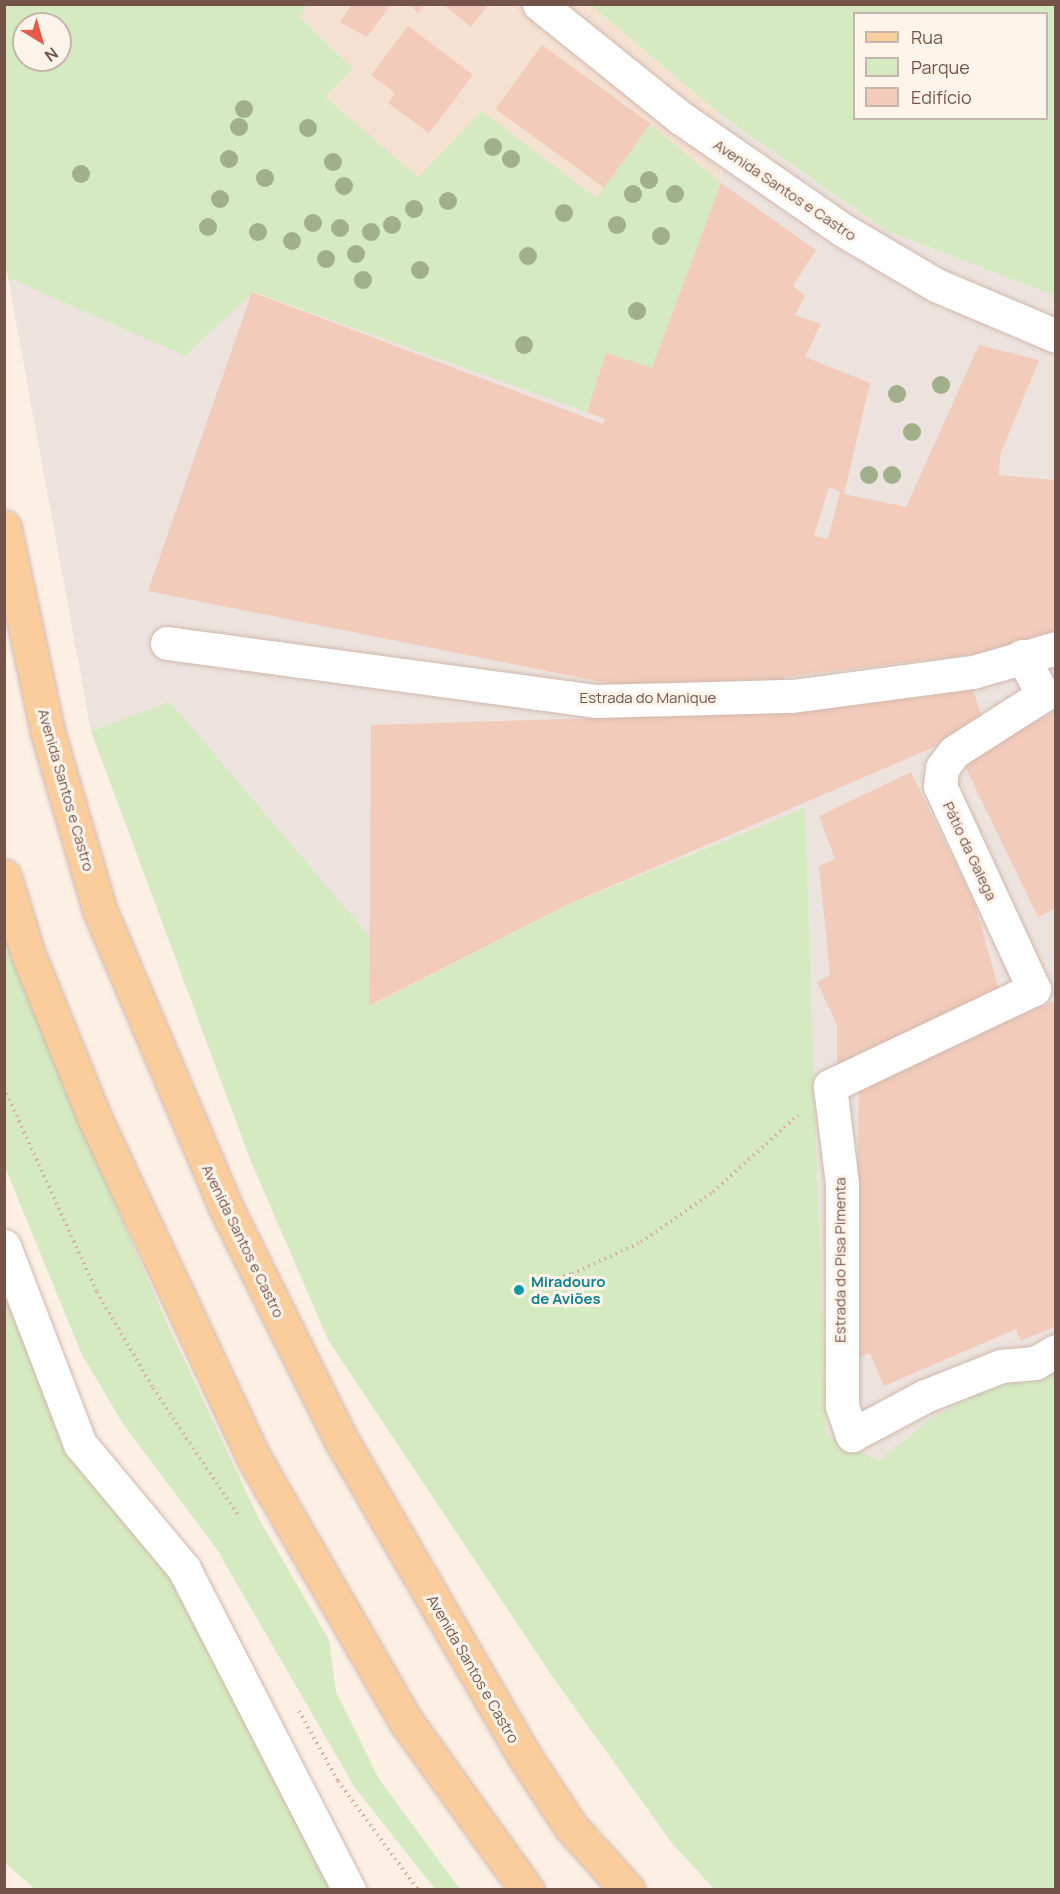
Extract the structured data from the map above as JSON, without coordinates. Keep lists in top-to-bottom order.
{
  "streets": {
    "main road": ["Avenida Santos e Castro"],
    "street": ["Estrada do Manique", "Pátio da Galega", "Estrada do Pisa Pimenta"]
  },
  "crossings": [
    ["Estrada do Manique", "Pátio da Galega"],
    ["Pátio da Galega", "Estrada do Pisa Pimenta"]
  ],
  "places": ["Miradouro de Aviões"],
  "legend": ["Rua", "Parque", "Edifício"],
  "north": "bottom right"
}
